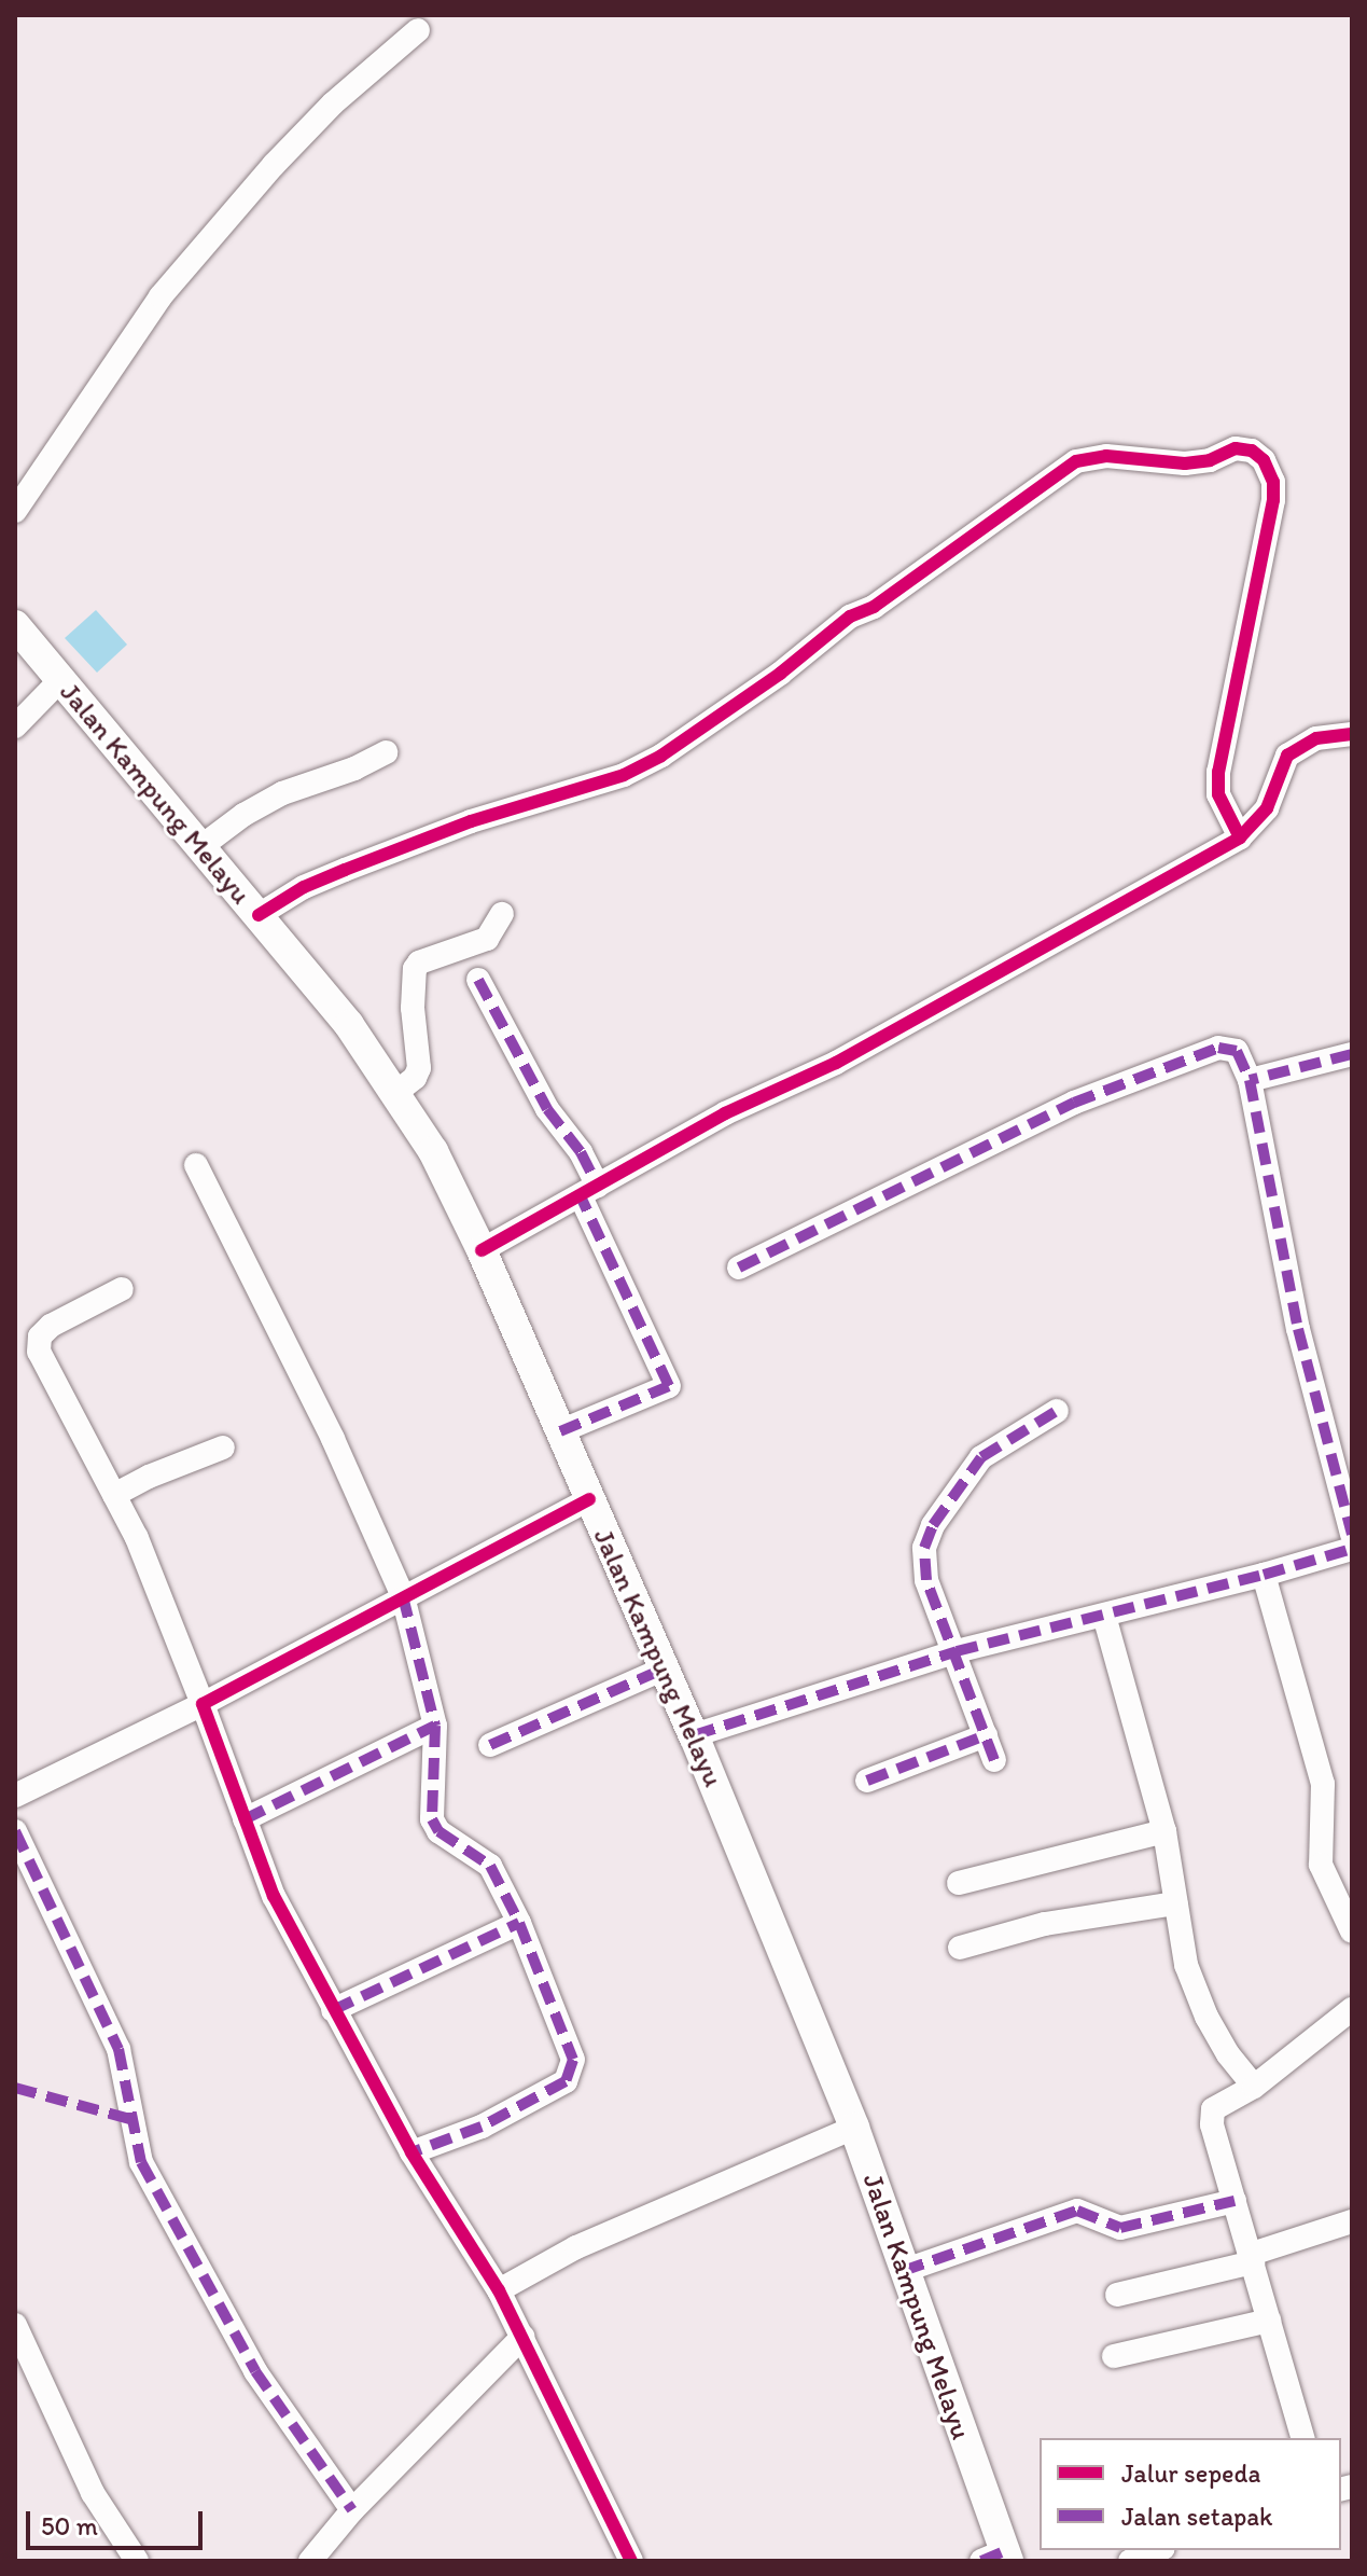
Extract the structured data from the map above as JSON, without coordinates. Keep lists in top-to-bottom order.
{
  "streets": {
    "main road": ["Jalan Kampung Melayu"]
  },
  "legend": ["Jalur sepeda", "Jalan setapak"],
  "scale_bar": "50 m"
}
